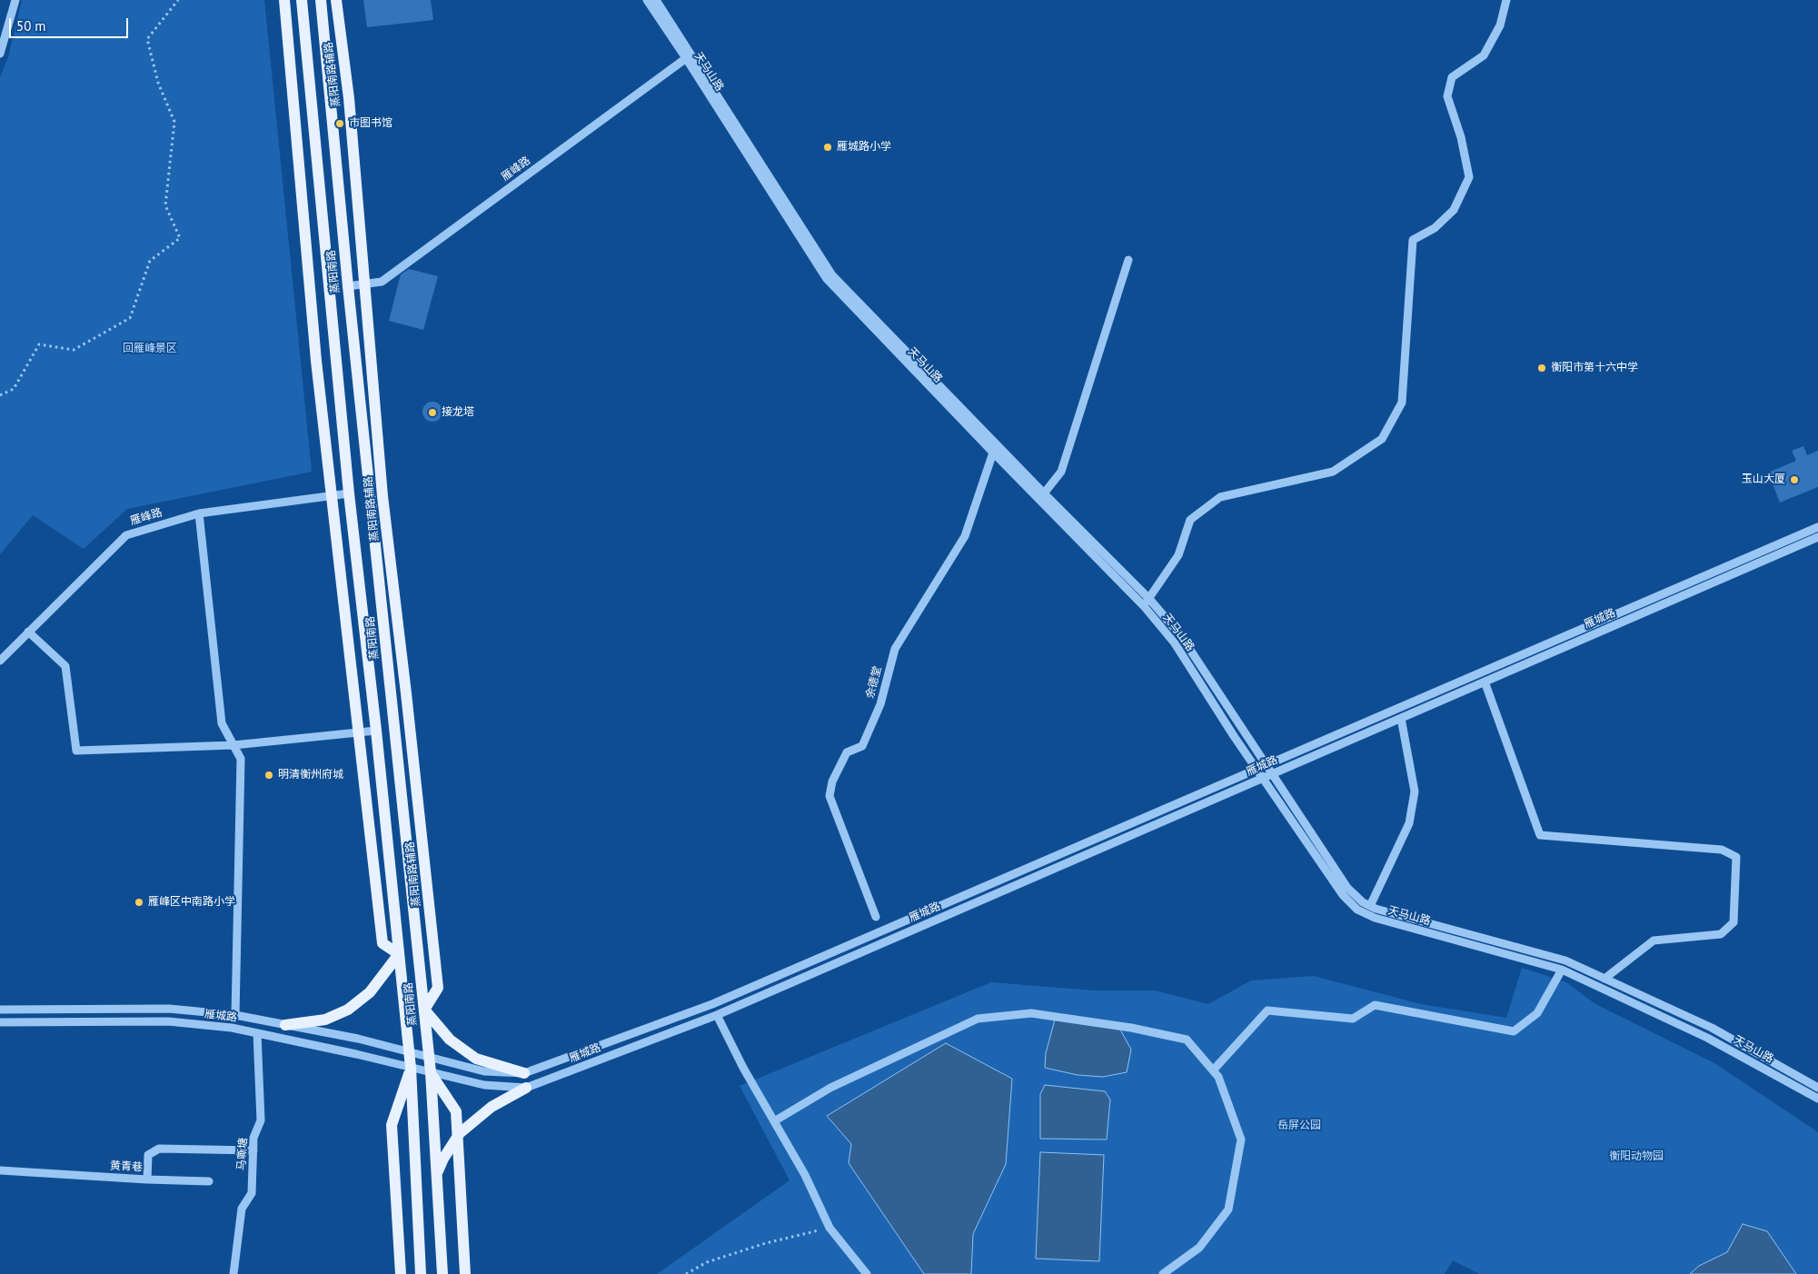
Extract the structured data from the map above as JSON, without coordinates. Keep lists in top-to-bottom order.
{
  "streets": {
    "main road": ["蒸阳南路辅路", "蒸阳南路"],
    "street": [
      "天马山路",
      "雁峰路",
      "雁城路",
      "余德堂",
      "马嘶塘",
      "黄青巷"
    ]
  },
  "crossings": [
    ["天马山路", "雁峰路"],
    ["天马山路", "雁城路"],
    ["天马山路", "余德堂"],
    ["蒸阳南路辅路", "雁峰路"],
    ["蒸阳南路辅路", "蒸阳南路"],
    ["雁峰路", "蒸阳南路"],
    ["蒸阳南路", "雁城路"],
    ["雁城路", "马嘶塘"],
    ["马嘶塘", "黄青巷"]
  ],
  "parks": ["回雁峰景区", "岳屏公园", "衡阳动物园"],
  "places": [
    "市图书馆",
    "雁城路小学",
    "衡阳市第十六中学",
    "接龙塔",
    "玉山大厦",
    "明清衡州府城",
    "雁峰区中南路小学"
  ],
  "scale_bar": "50 m"
}
